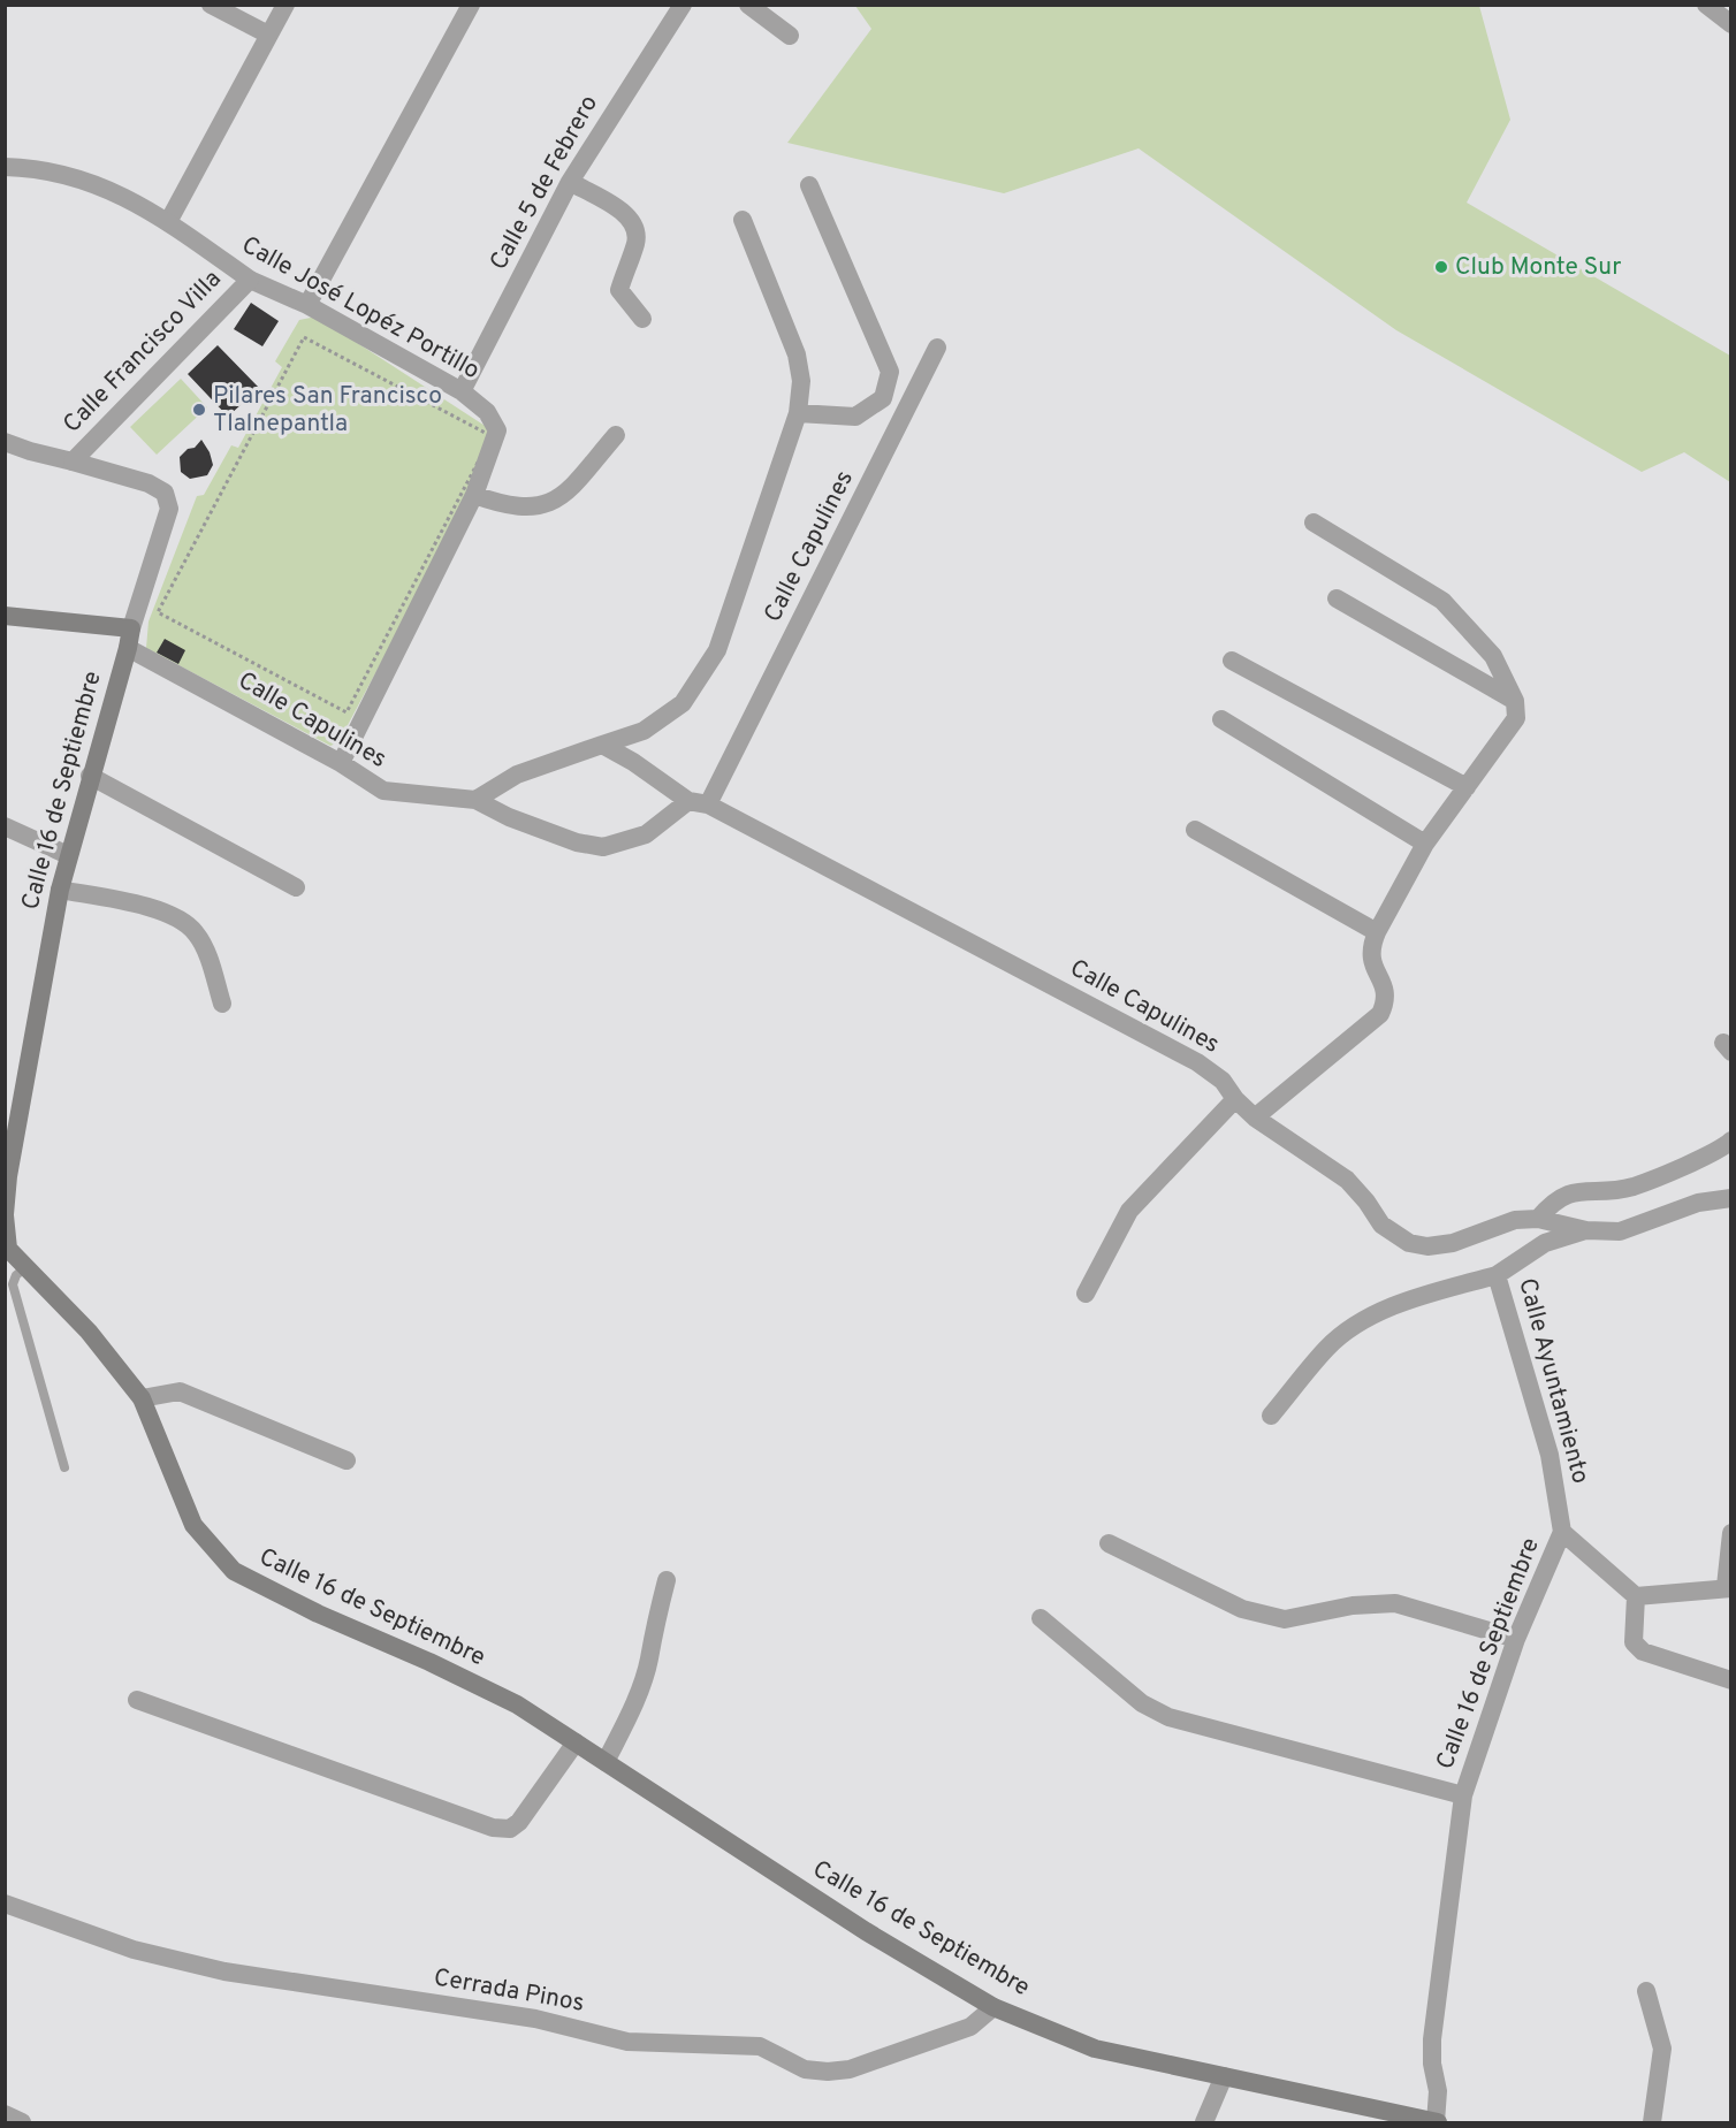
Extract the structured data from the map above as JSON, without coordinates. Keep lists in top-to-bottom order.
{
  "streets": {
    "main road": ["Calle 16 de Septiembre"],
    "street": [
      "Calle 5 de Febrero",
      "Calle José Lopéz Portillo",
      "Calle Francisco Villa",
      "Calle Capulines",
      "Calle Ayuntamiento",
      "Cerrada Pinos"
    ]
  },
  "crossings": [
    ["Calle 5 de Febrero", "Calle José Lopéz Portillo"],
    ["Calle José Lopéz Portillo", "Calle Francisco Villa"],
    ["Calle José Lopéz Portillo", "Calle Capulines"],
    ["Calle Francisco Villa", "Calle 16 de Septiembre"],
    ["Calle Capulines", "Calle 16 de Septiembre"],
    ["Calle Capulines", "Calle Ayuntamiento"],
    ["Calle 16 de Septiembre", "Calle Ayuntamiento"],
    ["Calle 16 de Septiembre", "Cerrada Pinos"]
  ],
  "places": ["Club Monte Sur", "Pilares San Francisco Tlalnepantla"]
}
